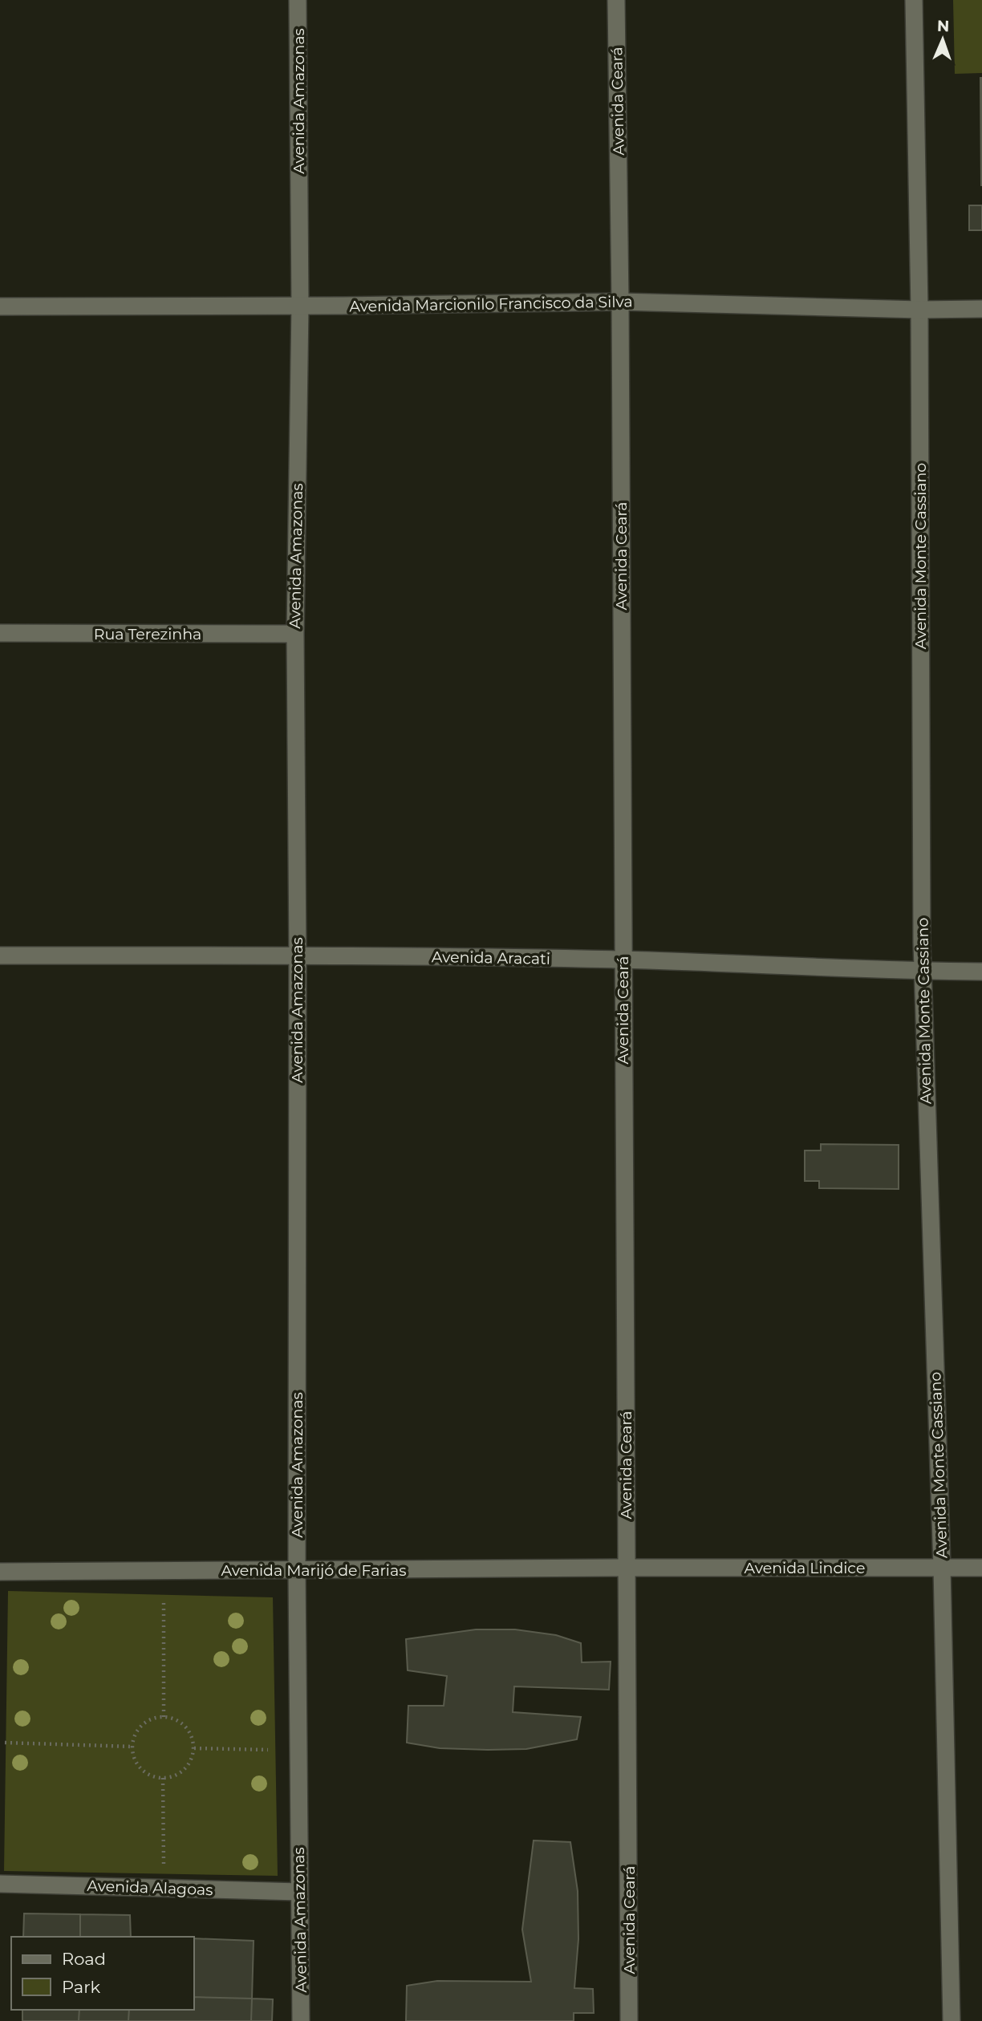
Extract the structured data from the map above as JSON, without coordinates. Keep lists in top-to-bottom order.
{
  "streets": {
    "street": [
      "Avenida Amazonas",
      "Avenida Ceará",
      "Avenida Marcionilo Francisco da Silva",
      "Avenida Monte Cassiano",
      "Rua Terezinha",
      "Avenida Aracati",
      "Avenida Lindice",
      "Avenida Marijó de Farias",
      "Avenida Alagoas"
    ]
  },
  "crossings": [
    ["Avenida Amazonas", "Avenida Marcionilo Francisco da Silva"],
    ["Avenida Amazonas", "Rua Terezinha"],
    ["Avenida Amazonas", "Avenida Aracati"],
    ["Avenida Amazonas", "Avenida Marijó de Farias"],
    ["Avenida Amazonas", "Avenida Alagoas"],
    ["Avenida Ceará", "Avenida Marcionilo Francisco da Silva"],
    ["Avenida Ceará", "Avenida Aracati"],
    ["Avenida Ceará", "Avenida Lindice"],
    ["Avenida Ceará", "Avenida Marijó de Farias"],
    ["Avenida Marcionilo Francisco da Silva", "Avenida Monte Cassiano"],
    ["Avenida Monte Cassiano", "Avenida Aracati"],
    ["Avenida Monte Cassiano", "Avenida Lindice"],
    ["Avenida Lindice", "Avenida Marijó de Farias"]
  ],
  "legend": ["Road", "Park"],
  "north": "top"
}
